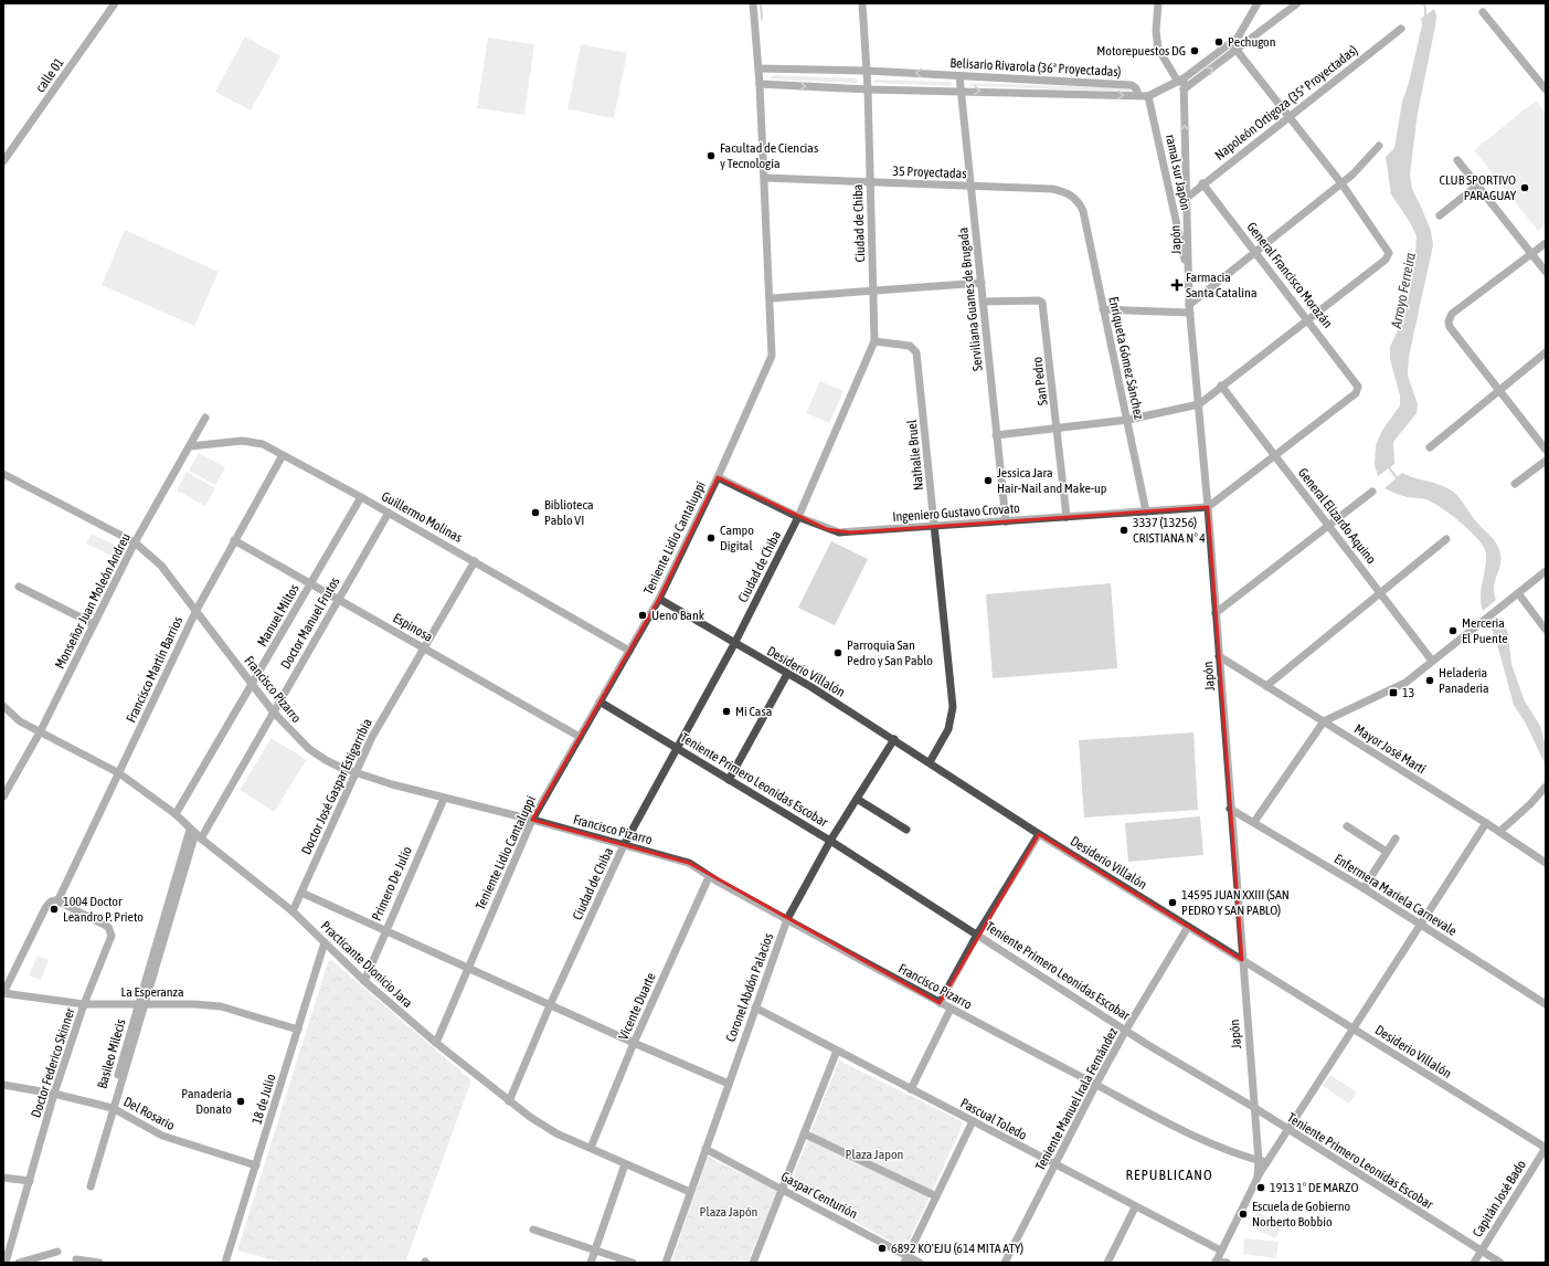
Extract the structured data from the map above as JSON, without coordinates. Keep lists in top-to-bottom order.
{
  "streets": {
    "street": [
      "Belisario Rivarola (36ª Proyectadas)",
      "calle 01",
      "Napoleón Ortigoza (35ª Proyectadas)",
      "35 Proyectadas",
      "ramal sur Japón",
      "Ciudad de Chiba",
      "Japón",
      "General Francisco Morazán",
      "Serviliana Guanes de Brugada",
      "Enriqueta Gómez Sánchez",
      "San Pedro",
      "Nathalie Bruel",
      "Ingeniero Gustavo Crovato",
      "General Elizardo Aquino",
      "Guillermo Molinas",
      "Teniente Lidio Cantaluppi",
      "Monseñor Juan Moleón Andreu",
      "Manuel Miltos",
      "Doctor Manuel Frutos",
      "Espinosa",
      "Francisco Martín Barrios",
      "Desiderio Villalón",
      "Francisco Pizarro",
      "Mayor José Martí",
      "Teniente Primero Leonidas Escobar",
      "Doctor José Gaspar Estigarribia",
      "Primero De Julio",
      "Enfermera Mariela Carnevale",
      "Practicante Dionicio Jara",
      "Coronel Abdón Palacios",
      "La Esperanza",
      "Vicente Duarte",
      "Basileo Milecis",
      "Doctor Federico Skinner",
      "18 de Julio",
      "Teniente Manuel Irala Fernández",
      "Del Rosario",
      "Pascual Toledo",
      "Gaspar Centurión",
      "Capitán José Bado"
    ]
  },
  "crossings": [
    ["Belisario Rivarola (36ª Proyectadas)", "Ciudad de Chiba"],
    ["Belisario Rivarola (36ª Proyectadas)", "Serviliana Guanes de Brugada"],
    ["Belisario Rivarola (36ª Proyectadas)", "Teniente Lidio Cantaluppi"],
    ["Napoleón Ortigoza (35ª Proyectadas)", "Japón"],
    ["Napoleón Ortigoza (35ª Proyectadas)", "General Francisco Morazán"],
    ["35 Proyectadas", "Ciudad de Chiba"],
    ["35 Proyectadas", "Serviliana Guanes de Brugada"],
    ["35 Proyectadas", "Enriqueta Gómez Sánchez"],
    ["35 Proyectadas", "Teniente Lidio Cantaluppi"],
    ["ramal sur Japón", "Japón"],
    ["Ciudad de Chiba", "Nathalie Bruel"],
    ["Ciudad de Chiba", "Ingeniero Gustavo Crovato"],
    ["Ciudad de Chiba", "Desiderio Villalón"],
    ["Ciudad de Chiba", "Francisco Pizarro"],
    ["Ciudad de Chiba", "Teniente Primero Leonidas Escobar"],
    ["Ciudad de Chiba", "Practicante Dionicio Jara"],
    ["Japón", "Ingeniero Gustavo Crovato"],
    ["Japón", "Desiderio Villalón"],
    ["Japón", "Francisco Pizarro"],
    ["Japón", "Mayor José Martí"],
    ["Japón", "Teniente Primero Leonidas Escobar"],
    ["Japón", "Enfermera Mariela Carnevale"],
    ["Japón", "Pascual Toledo"],
    ["General Francisco Morazán", "General Elizardo Aquino"],
    ["Serviliana Guanes de Brugada", "San Pedro"],
    ["Serviliana Guanes de Brugada", "Ingeniero Gustavo Crovato"],
    ["Enriqueta Gómez Sánchez", "Ingeniero Gustavo Crovato"],
    ["San Pedro", "Ingeniero Gustavo Crovato"],
    ["Nathalie Bruel", "Ingeniero Gustavo Crovato"],
    ["Nathalie Bruel", "Desiderio Villalón"],
    ["Ingeniero Gustavo Crovato", "Teniente Lidio Cantaluppi"],
    ["Guillermo Molinas", "Teniente Lidio Cantaluppi"],
    ["Guillermo Molinas", "Monseñor Juan Moleón Andreu"],
    ["Guillermo Molinas", "Manuel Miltos"],
    ["Guillermo Molinas", "Doctor Manuel Frutos"],
    ["Guillermo Molinas", "Francisco Martín Barrios"],
    ["Guillermo Molinas", "Doctor José Gaspar Estigarribia"],
    ["Teniente Lidio Cantaluppi", "Espinosa"],
    ["Teniente Lidio Cantaluppi", "Desiderio Villalón"],
    ["Teniente Lidio Cantaluppi", "Francisco Pizarro"],
    ["Teniente Lidio Cantaluppi", "Teniente Primero Leonidas Escobar"],
    ["Teniente Lidio Cantaluppi", "Practicante Dionicio Jara"],
    ["Monseñor Juan Moleón Andreu", "Francisco Pizarro"],
    ["Monseñor Juan Moleón Andreu", "Practicante Dionicio Jara"],
    ["Manuel Miltos", "Espinosa"],
    ["Manuel Miltos", "Francisco Pizarro"],
    ["Manuel Miltos", "Practicante Dionicio Jara"],
    ["Doctor Manuel Frutos", "Espinosa"],
    ["Doctor Manuel Frutos", "Francisco Pizarro"],
    ["Doctor Manuel Frutos", "Practicante Dionicio Jara"],
    ["Doctor Manuel Frutos", "Basileo Milecis"],
    ["Espinosa", "Francisco Martín Barrios"],
    ["Espinosa", "Doctor José Gaspar Estigarribia"],
    ["Francisco Martín Barrios", "Francisco Pizarro"],
    ["Francisco Martín Barrios", "Practicante Dionicio Jara"],
    ["Francisco Martín Barrios", "Doctor Federico Skinner"],
    ["Desiderio Villalón", "Coronel Abdón Palacios"],
    ["Desiderio Villalón", "Teniente Manuel Irala Fernández"],
    ["Desiderio Villalón", "Capitán José Bado"],
    ["Francisco Pizarro", "Doctor José Gaspar Estigarribia"],
    ["Francisco Pizarro", "Primero De Julio"],
    ["Francisco Pizarro", "Coronel Abdón Palacios"],
    ["Francisco Pizarro", "Vicente Duarte"],
    ["Francisco Pizarro", "Teniente Manuel Irala Fernández"],
    ["Teniente Primero Leonidas Escobar", "Coronel Abdón Palacios"],
    ["Teniente Primero Leonidas Escobar", "Teniente Manuel Irala Fernández"],
    ["Teniente Primero Leonidas Escobar", "Capitán José Bado"],
    ["Doctor José Gaspar Estigarribia", "Practicante Dionicio Jara"],
    ["Primero De Julio", "Practicante Dionicio Jara"],
    ["Practicante Dionicio Jara", "Coronel Abdón Palacios"],
    ["Practicante Dionicio Jara", "Vicente Duarte"],
    ["Practicante Dionicio Jara", "Basileo Milecis"],
    ["Practicante Dionicio Jara", "18 de Julio"],
    ["Coronel Abdón Palacios", "Pascual Toledo"],
    ["Coronel Abdón Palacios", "Gaspar Centurión"],
    ["La Esperanza", "Basileo Milecis"],
    ["La Esperanza", "Doctor Federico Skinner"],
    ["La Esperanza", "18 de Julio"],
    ["Basileo Milecis", "Del Rosario"],
    ["Doctor Federico Skinner", "Del Rosario"],
    ["18 de Julio", "Del Rosario"],
    ["Teniente Manuel Irala Fernández", "Pascual Toledo"]
  ],
  "districts": ["REPUBLICANO"],
  "water": ["Arroyo Ferreira"],
  "parks": ["Plaza Japon", "Plaza Japón"],
  "places": {
    "other": [
      "Pechugon",
      "Motorepuestos DG",
      "Facultad de Ciencias y Tecnología",
      "CLUB SPORTIVO PARAGUAY",
      "Jessica Jara Hair-Nail and Make-up",
      "Biblioteca Pablo VI",
      "3337 (13256) CRISTIANA Nº 4",
      "Campo Digital",
      "Ueno Bank",
      "Merceria El Puente",
      "Parroquia San Pedro y San Pablo",
      "Heladeria Panaderia",
      "Mi Casa",
      "14595 JUAN XXIII (SAN PEDRO Y SAN PABLO)",
      "1004 Doctor Leandro P. Prieto",
      "Panadería Donato",
      "1913 1º DE MARZO",
      "Escuela de Gobierno Norberto Bobbio",
      "6892 KO'EJU (614 MITA ATY)"
    ],
    "health": ["Farmacia Santa Catalina"],
    "transit": ["13"]
  }
}
